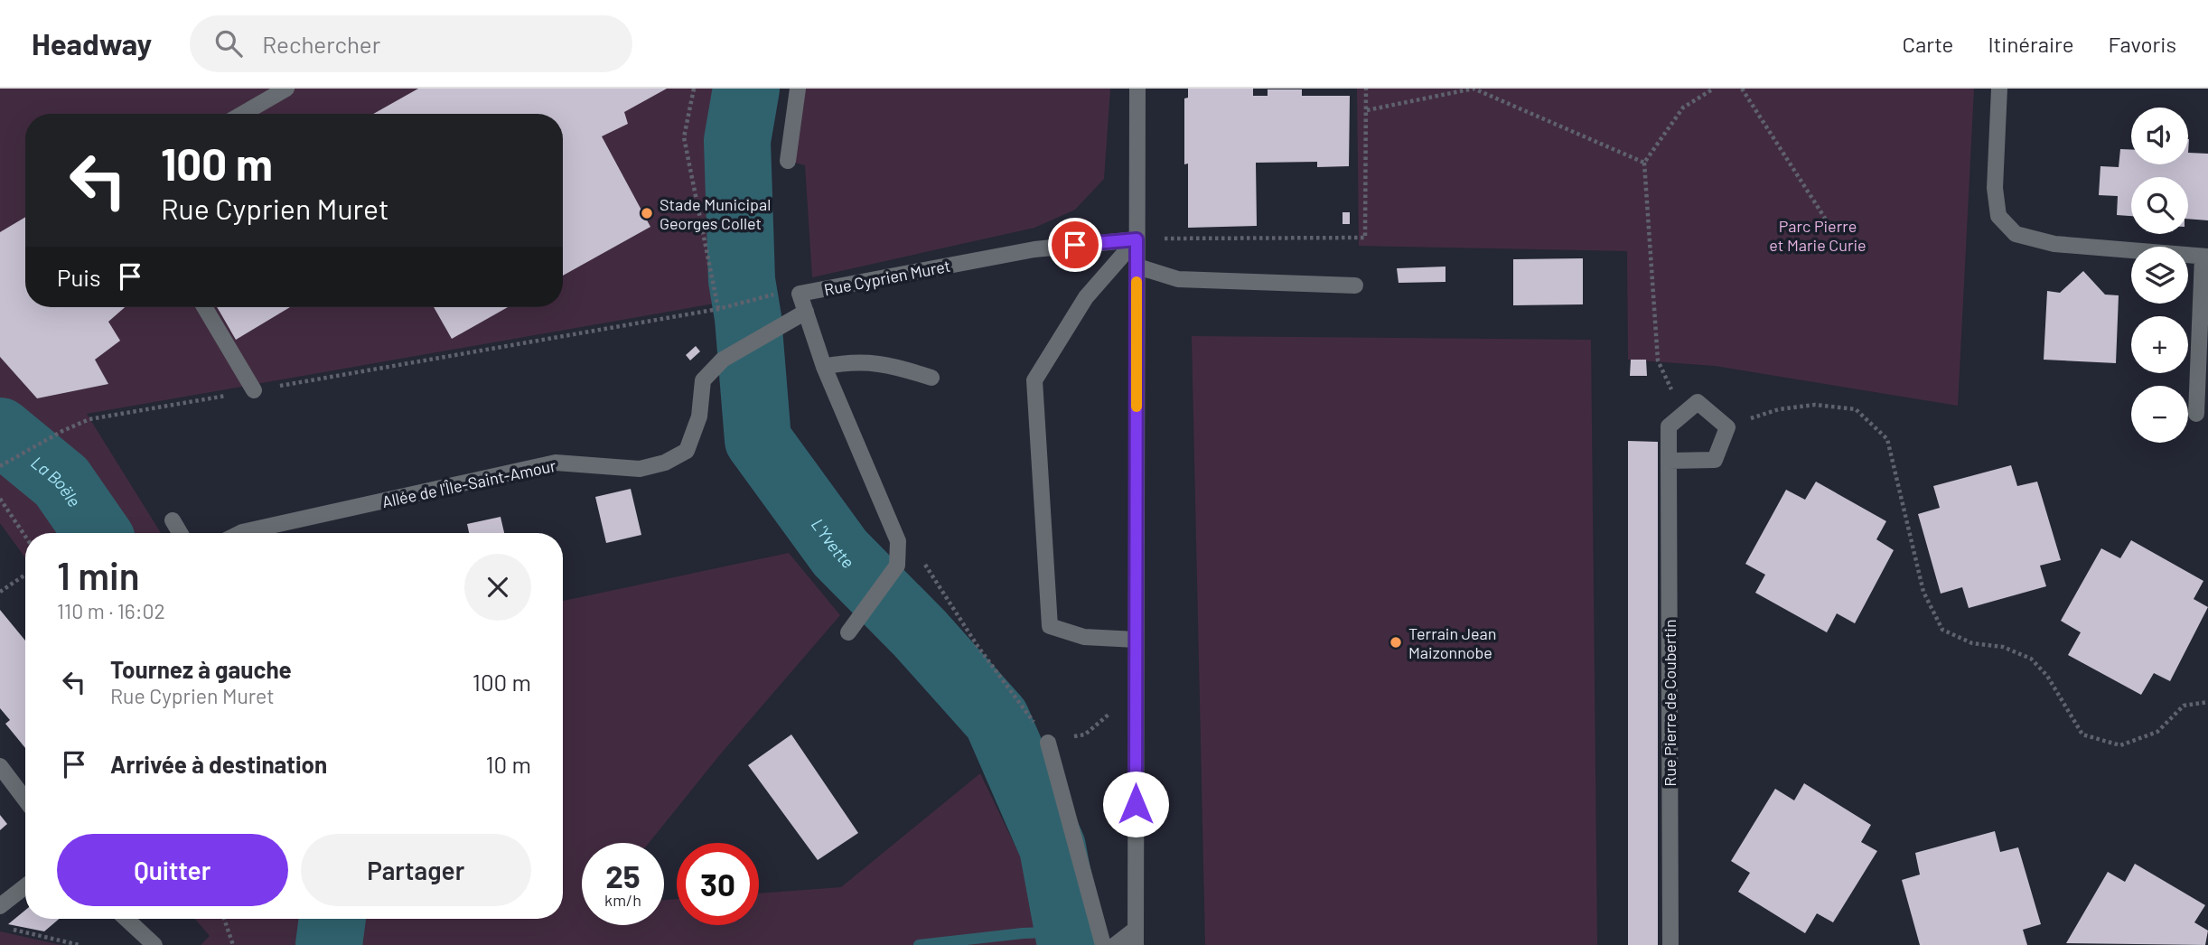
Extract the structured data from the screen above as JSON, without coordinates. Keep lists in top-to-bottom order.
{
  "streets": {
    "street": ["Rue Cyprien Muret", "Allée de l'Île-Saint-Amour", "Rue Pierre de Coubertin"]
  },
  "crossings": [
    ["Rue Cyprien Muret", "Allée de l'Île-Saint-Amour"]
  ],
  "water": ["La Boële", "L'Yvette"],
  "parks": ["Parc Pierre et Marie Curie"],
  "places": ["Stade Municipal Georges Collet", "Terrain Jean Maizonnobe"],
  "page": {
    "header": "Headway",
    "search": "Rechercher",
    "nav": ["Carte", "Itinéraire", "Favoris"],
    "map_buttons": ["+", "−"],
    "turn": ["100 m", "Rue Cyprien Muret"],
    "then": "Puis",
    "heading": ["1 min", "110 m · 16:02"],
    "list": [
      {
        "name": "Tournez à gauche",
        "note": "Rue Cyprien Muret",
        "value": "100 m"
      },
      {
        "name": "Arrivée à destination",
        "value": "10 m"
      }
    ],
    "buttons": ["Quitter", "Partager"],
    "speed": "25 km/h",
    "limit": "30"
  }
}
